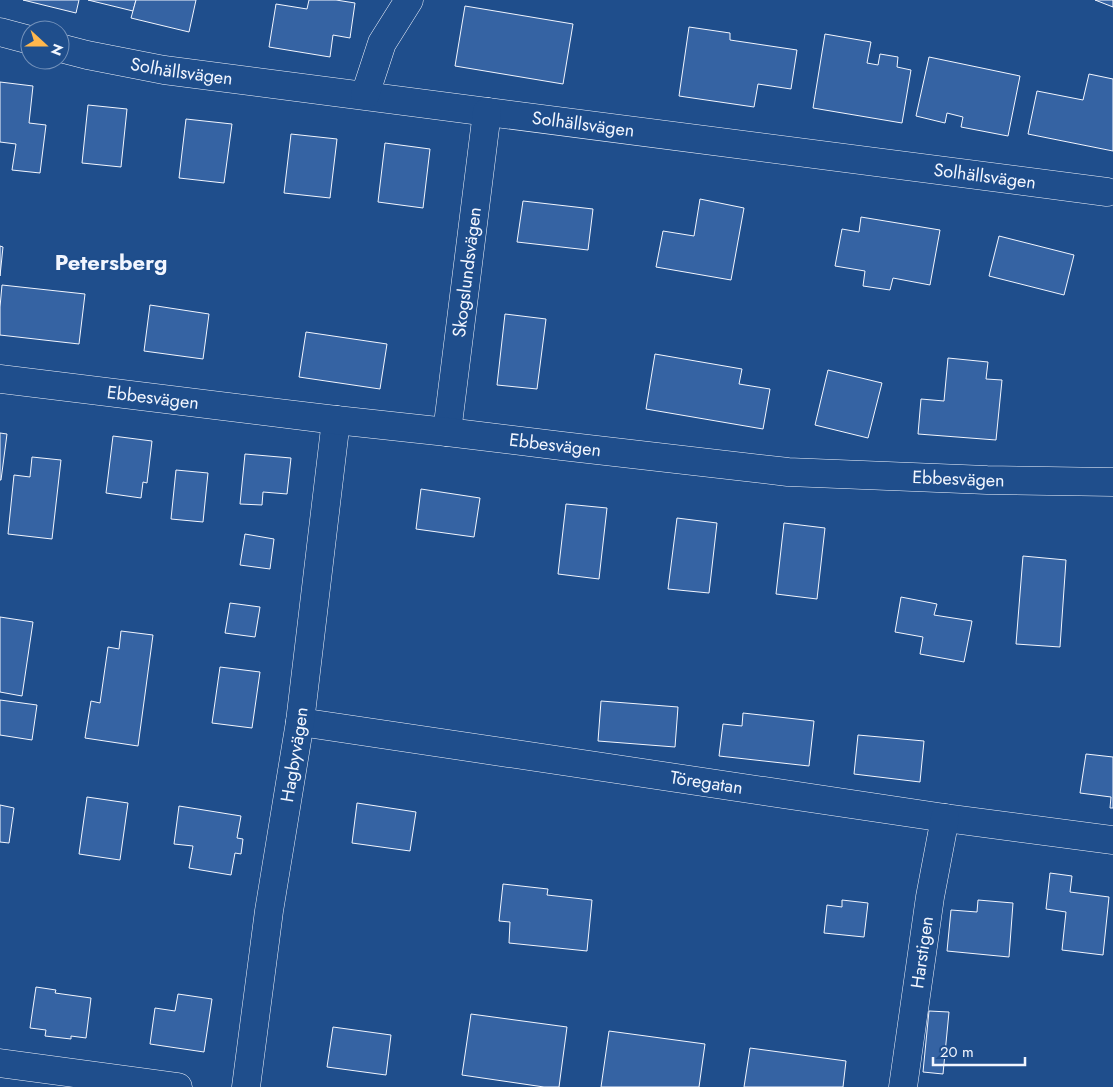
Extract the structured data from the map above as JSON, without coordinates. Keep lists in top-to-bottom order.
{
  "streets": {
    "street": [
      "Solhällsvägen",
      "Skogslundsvägen",
      "Ebbesvägen",
      "Hagbyvägen",
      "Töregatan",
      "Harstigen"
    ]
  },
  "crossings": [
    ["Solhällsvägen", "Skogslundsvägen"],
    ["Skogslundsvägen", "Ebbesvägen"],
    ["Ebbesvägen", "Hagbyvägen"],
    ["Hagbyvägen", "Töregatan"],
    ["Töregatan", "Harstigen"]
  ],
  "districts": ["Petersberg"],
  "scale_bar": "20 m",
  "north": "right"
}
